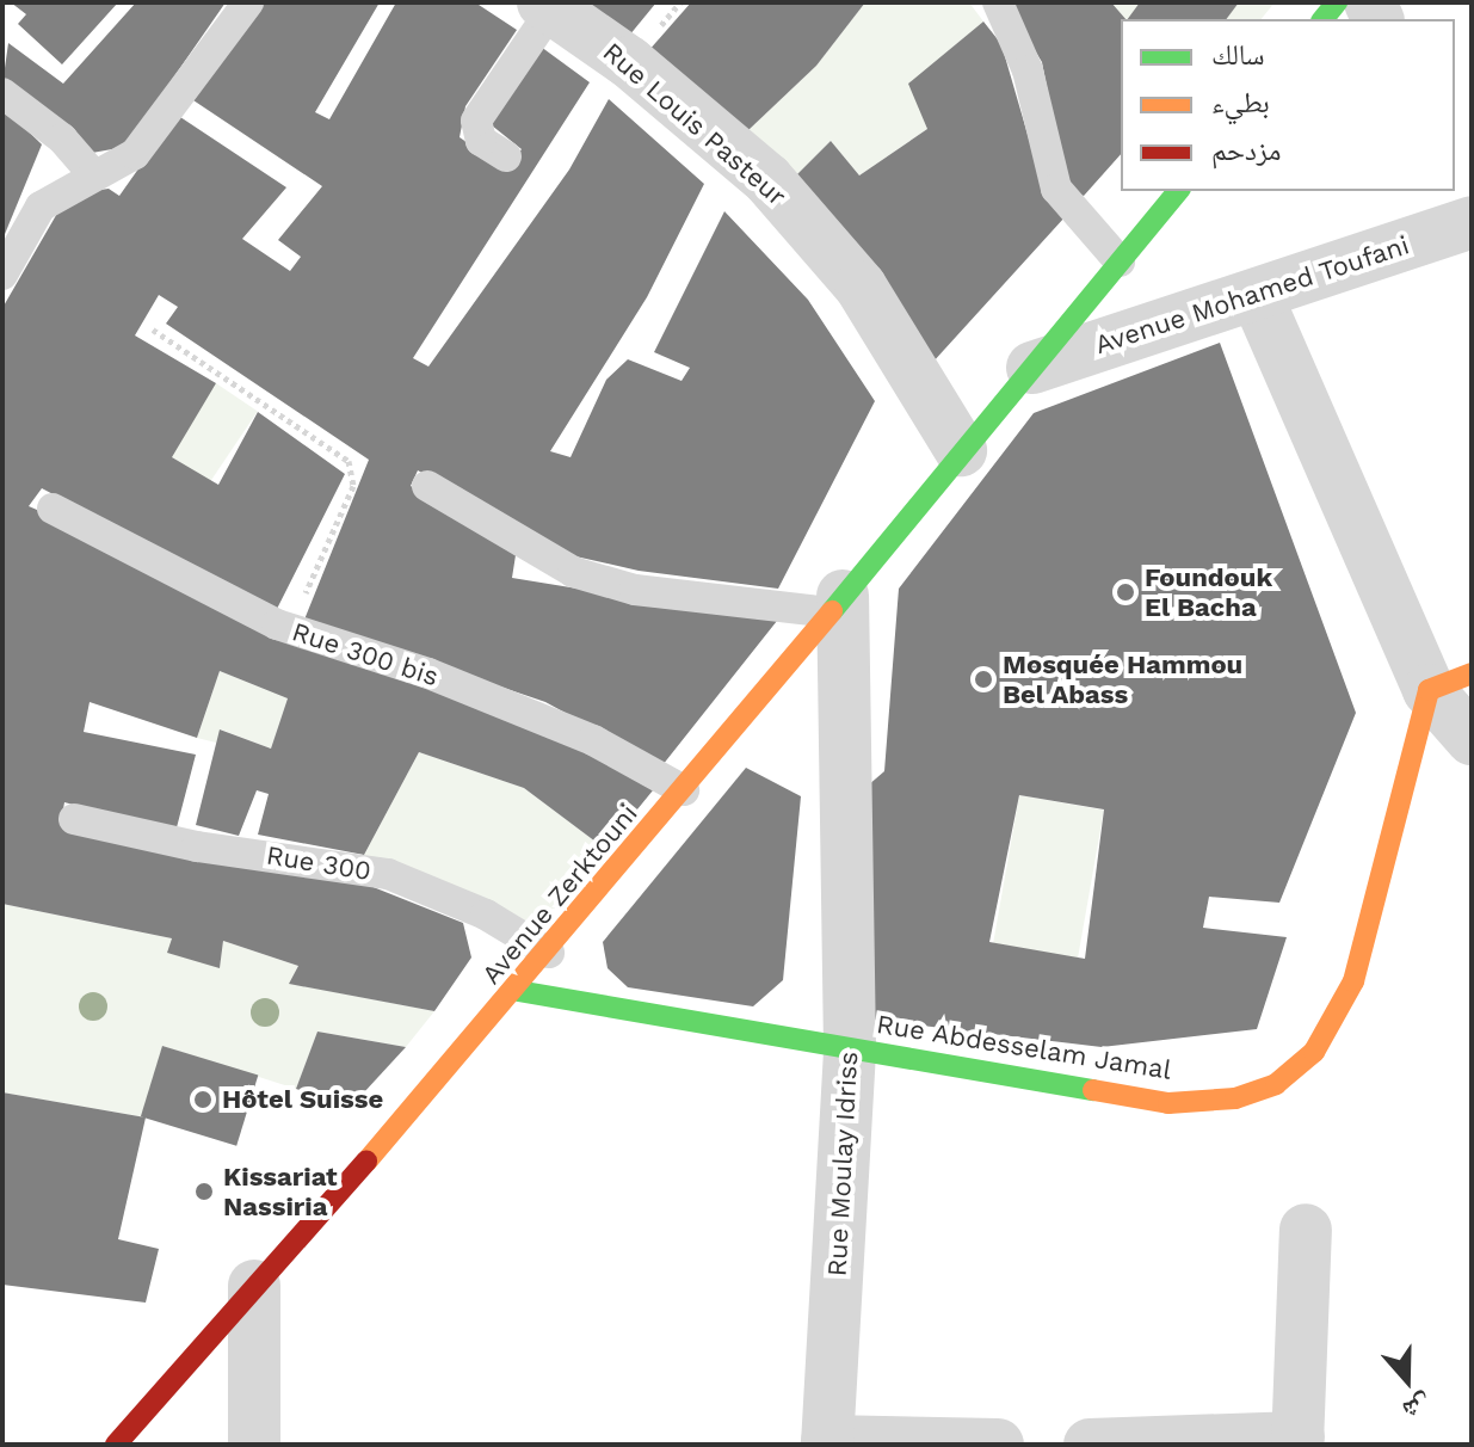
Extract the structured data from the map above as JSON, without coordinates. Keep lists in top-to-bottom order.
{
  "streets": {
    "street": [
      "Rue Louis Pasteur",
      "Avenue Mohamed Toufani",
      "Avenue Zerktouni",
      "Rue Abdesselam Jamal",
      "Rue Moulay Idriss"
    ],
    "lane": ["Rue 300 bis", "Rue 300"]
  },
  "crossings": [
    ["Rue Louis Pasteur", "Avenue Zerktouni"],
    ["Avenue Mohamed Toufani", "Avenue Zerktouni"],
    ["Rue 300 bis", "Avenue Zerktouni"],
    ["Rue 300", "Avenue Zerktouni"],
    ["Avenue Zerktouni", "Rue Abdesselam Jamal"],
    ["Avenue Zerktouni", "Rue Moulay Idriss"],
    ["Rue Abdesselam Jamal", "Rue Moulay Idriss"]
  ],
  "places": [
    "Foundouk El Bacha",
    "Mosquée Hammou Bel Abass",
    "Hôtel Suisse",
    "Kissariat Nassiria"
  ],
  "legend": ["سالك", "بطيء", "مزدحم"],
  "north": "bottom"
}
